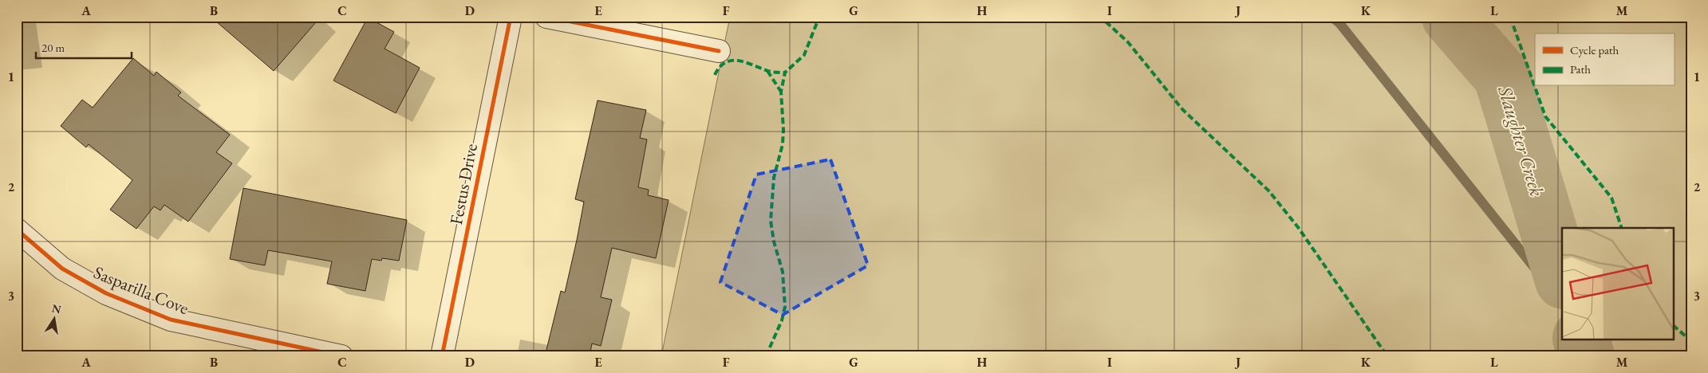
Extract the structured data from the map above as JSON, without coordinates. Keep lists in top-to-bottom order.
{
  "streets": {
    "street": ["Festus Drive", "Sasparilla Cove"]
  },
  "water": ["Slaughter Creek"],
  "legend": ["Cycle path", "Path"],
  "scale_bar": "20 m",
  "north": "top",
  "grid": {
    "columns": [
      "A",
      "B",
      "C",
      "D",
      "E",
      "F",
      "G",
      "H",
      "I",
      "J",
      "K",
      "L",
      "M"
    ],
    "rows": ["1", "2", "3"]
  }
}
